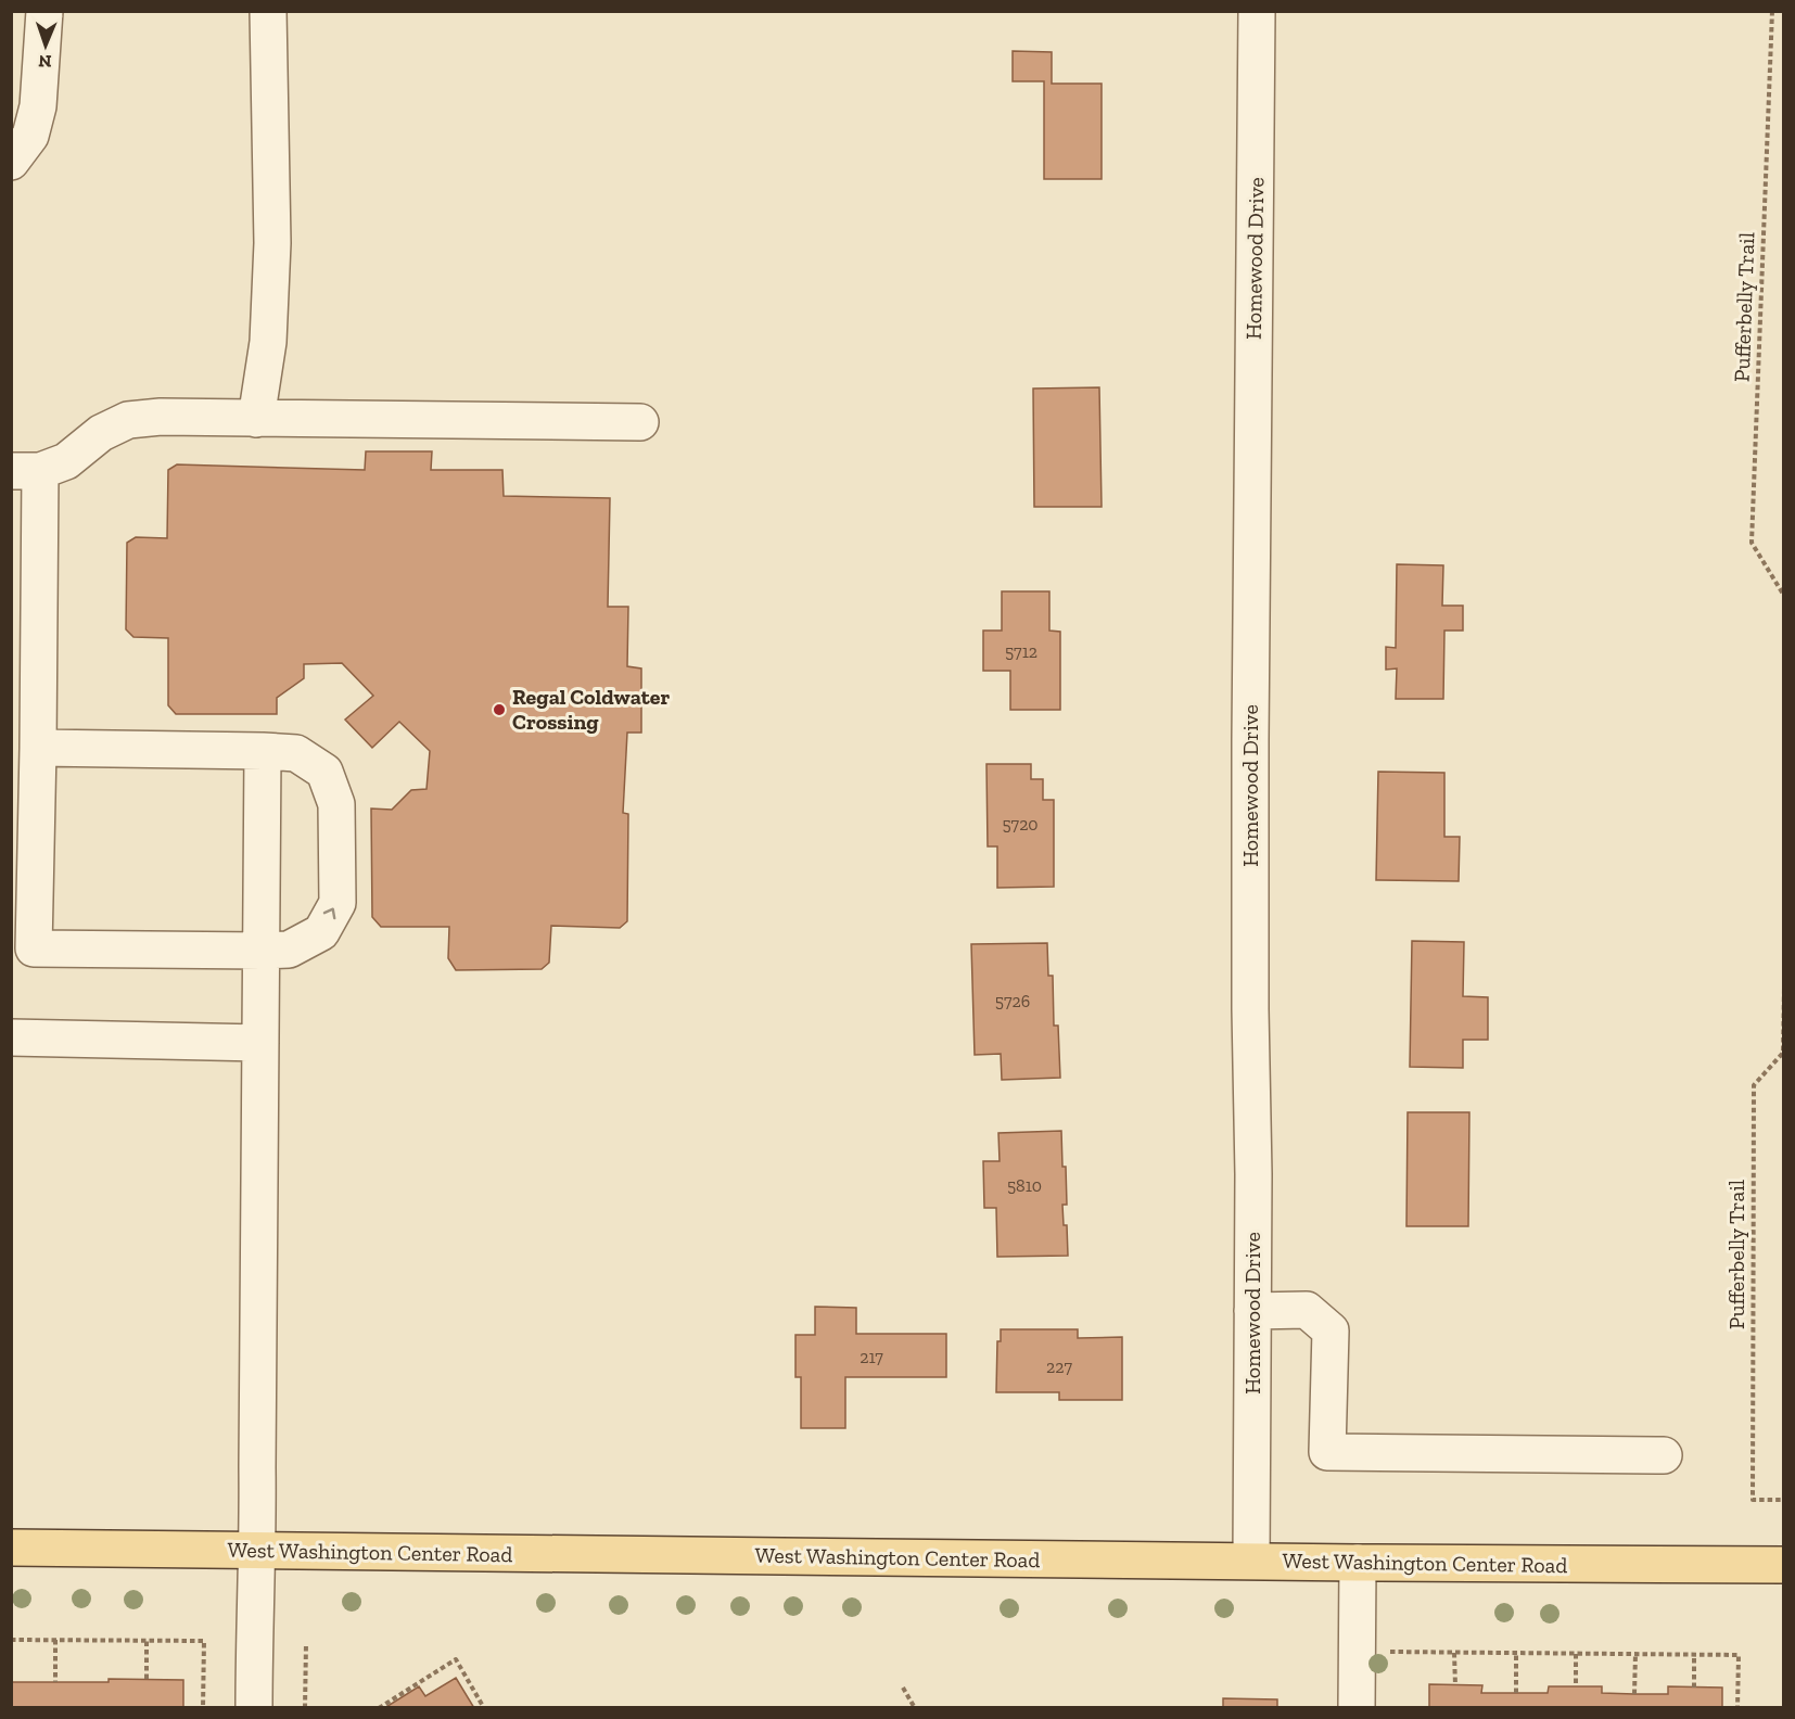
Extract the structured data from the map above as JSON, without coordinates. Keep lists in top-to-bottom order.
{
  "streets": {
    "main road": ["West Washington Center Road"],
    "street": ["Homewood Drive"],
    "path": ["Pufferbelly Trail"]
  },
  "crossings": [
    ["Homewood Drive", "West Washington Center Road"]
  ],
  "places": ["Regal Coldwater Crossing"],
  "house_numbers": [
    "5712",
    "5720",
    "5726",
    "5810",
    "217",
    "227"
  ],
  "north": "bottom"
}
